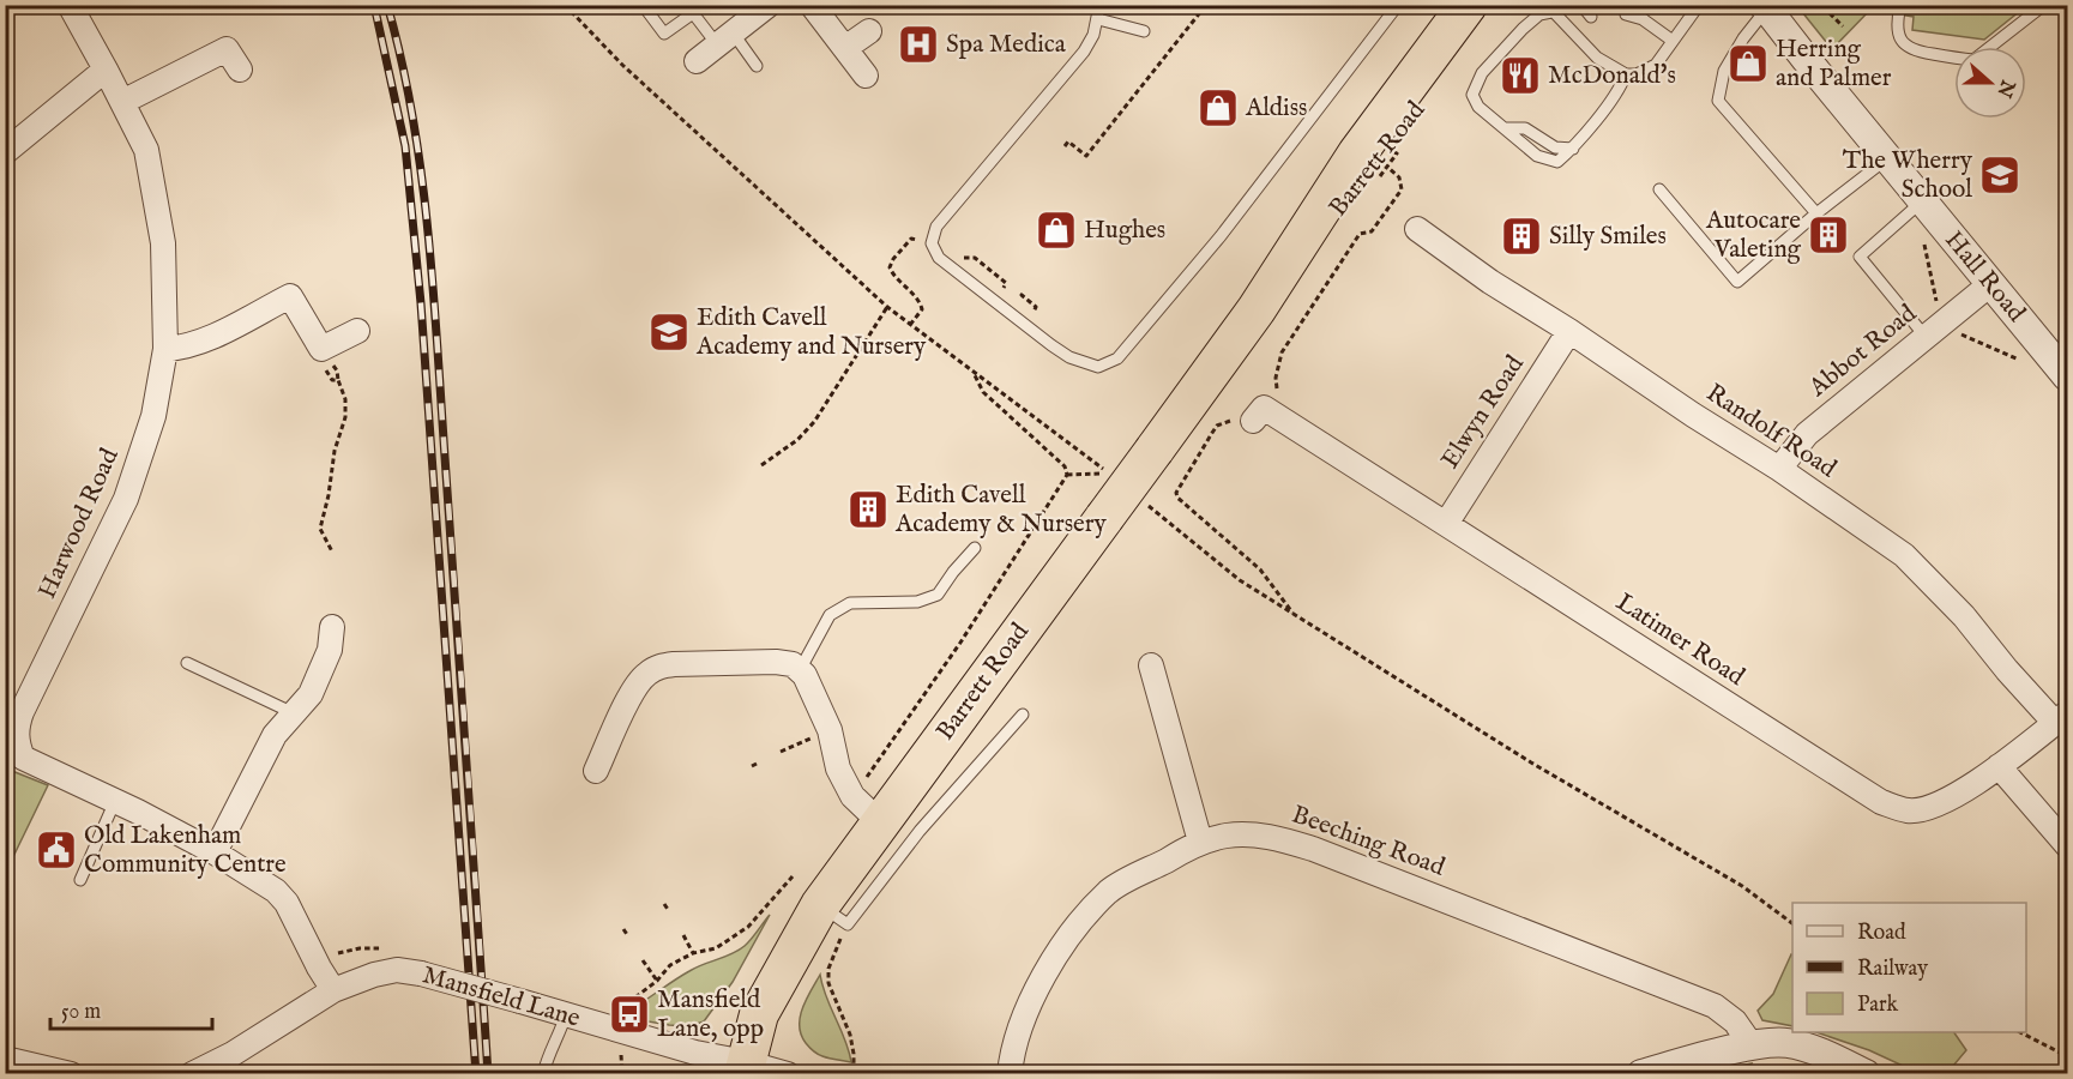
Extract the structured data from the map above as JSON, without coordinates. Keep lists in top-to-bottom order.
{
  "streets": {
    "highway": ["Barrett Road"],
    "street": [
      "Hall Road",
      "Abbot Road",
      "Elwyn Road",
      "Randolf Road",
      "Harwood Road",
      "Latimer Road",
      "Beeching Road",
      "Mansfield Lane"
    ]
  },
  "crossings": [
    ["Barrett Road", "Mansfield Lane"],
    ["Hall Road", "Abbot Road"],
    ["Abbot Road", "Randolf Road"],
    ["Elwyn Road", "Randolf Road"],
    ["Elwyn Road", "Latimer Road"],
    ["Randolf Road", "Latimer Road"],
    ["Harwood Road", "Mansfield Lane"]
  ],
  "places": {
    "hospital": ["Spa Medica"],
    "shop": ["Herring and Palmer", "Aldiss", "Hughes"],
    "restaurant": ["McDonald's"],
    "school or university": ["The Wherry School", "Edith Cavell Academy and Nursery"],
    "building": ["Autocare Valeting", "Silly Smiles", "Edith Cavell Academy & Nursery"],
    "public building": ["Old Lakenham Community Centre"],
    "bus stop": ["Mansfield Lane, opp"]
  },
  "legend": ["Road", "Railway", "Park"],
  "scale_bar": "50 m",
  "north": "right"
}
